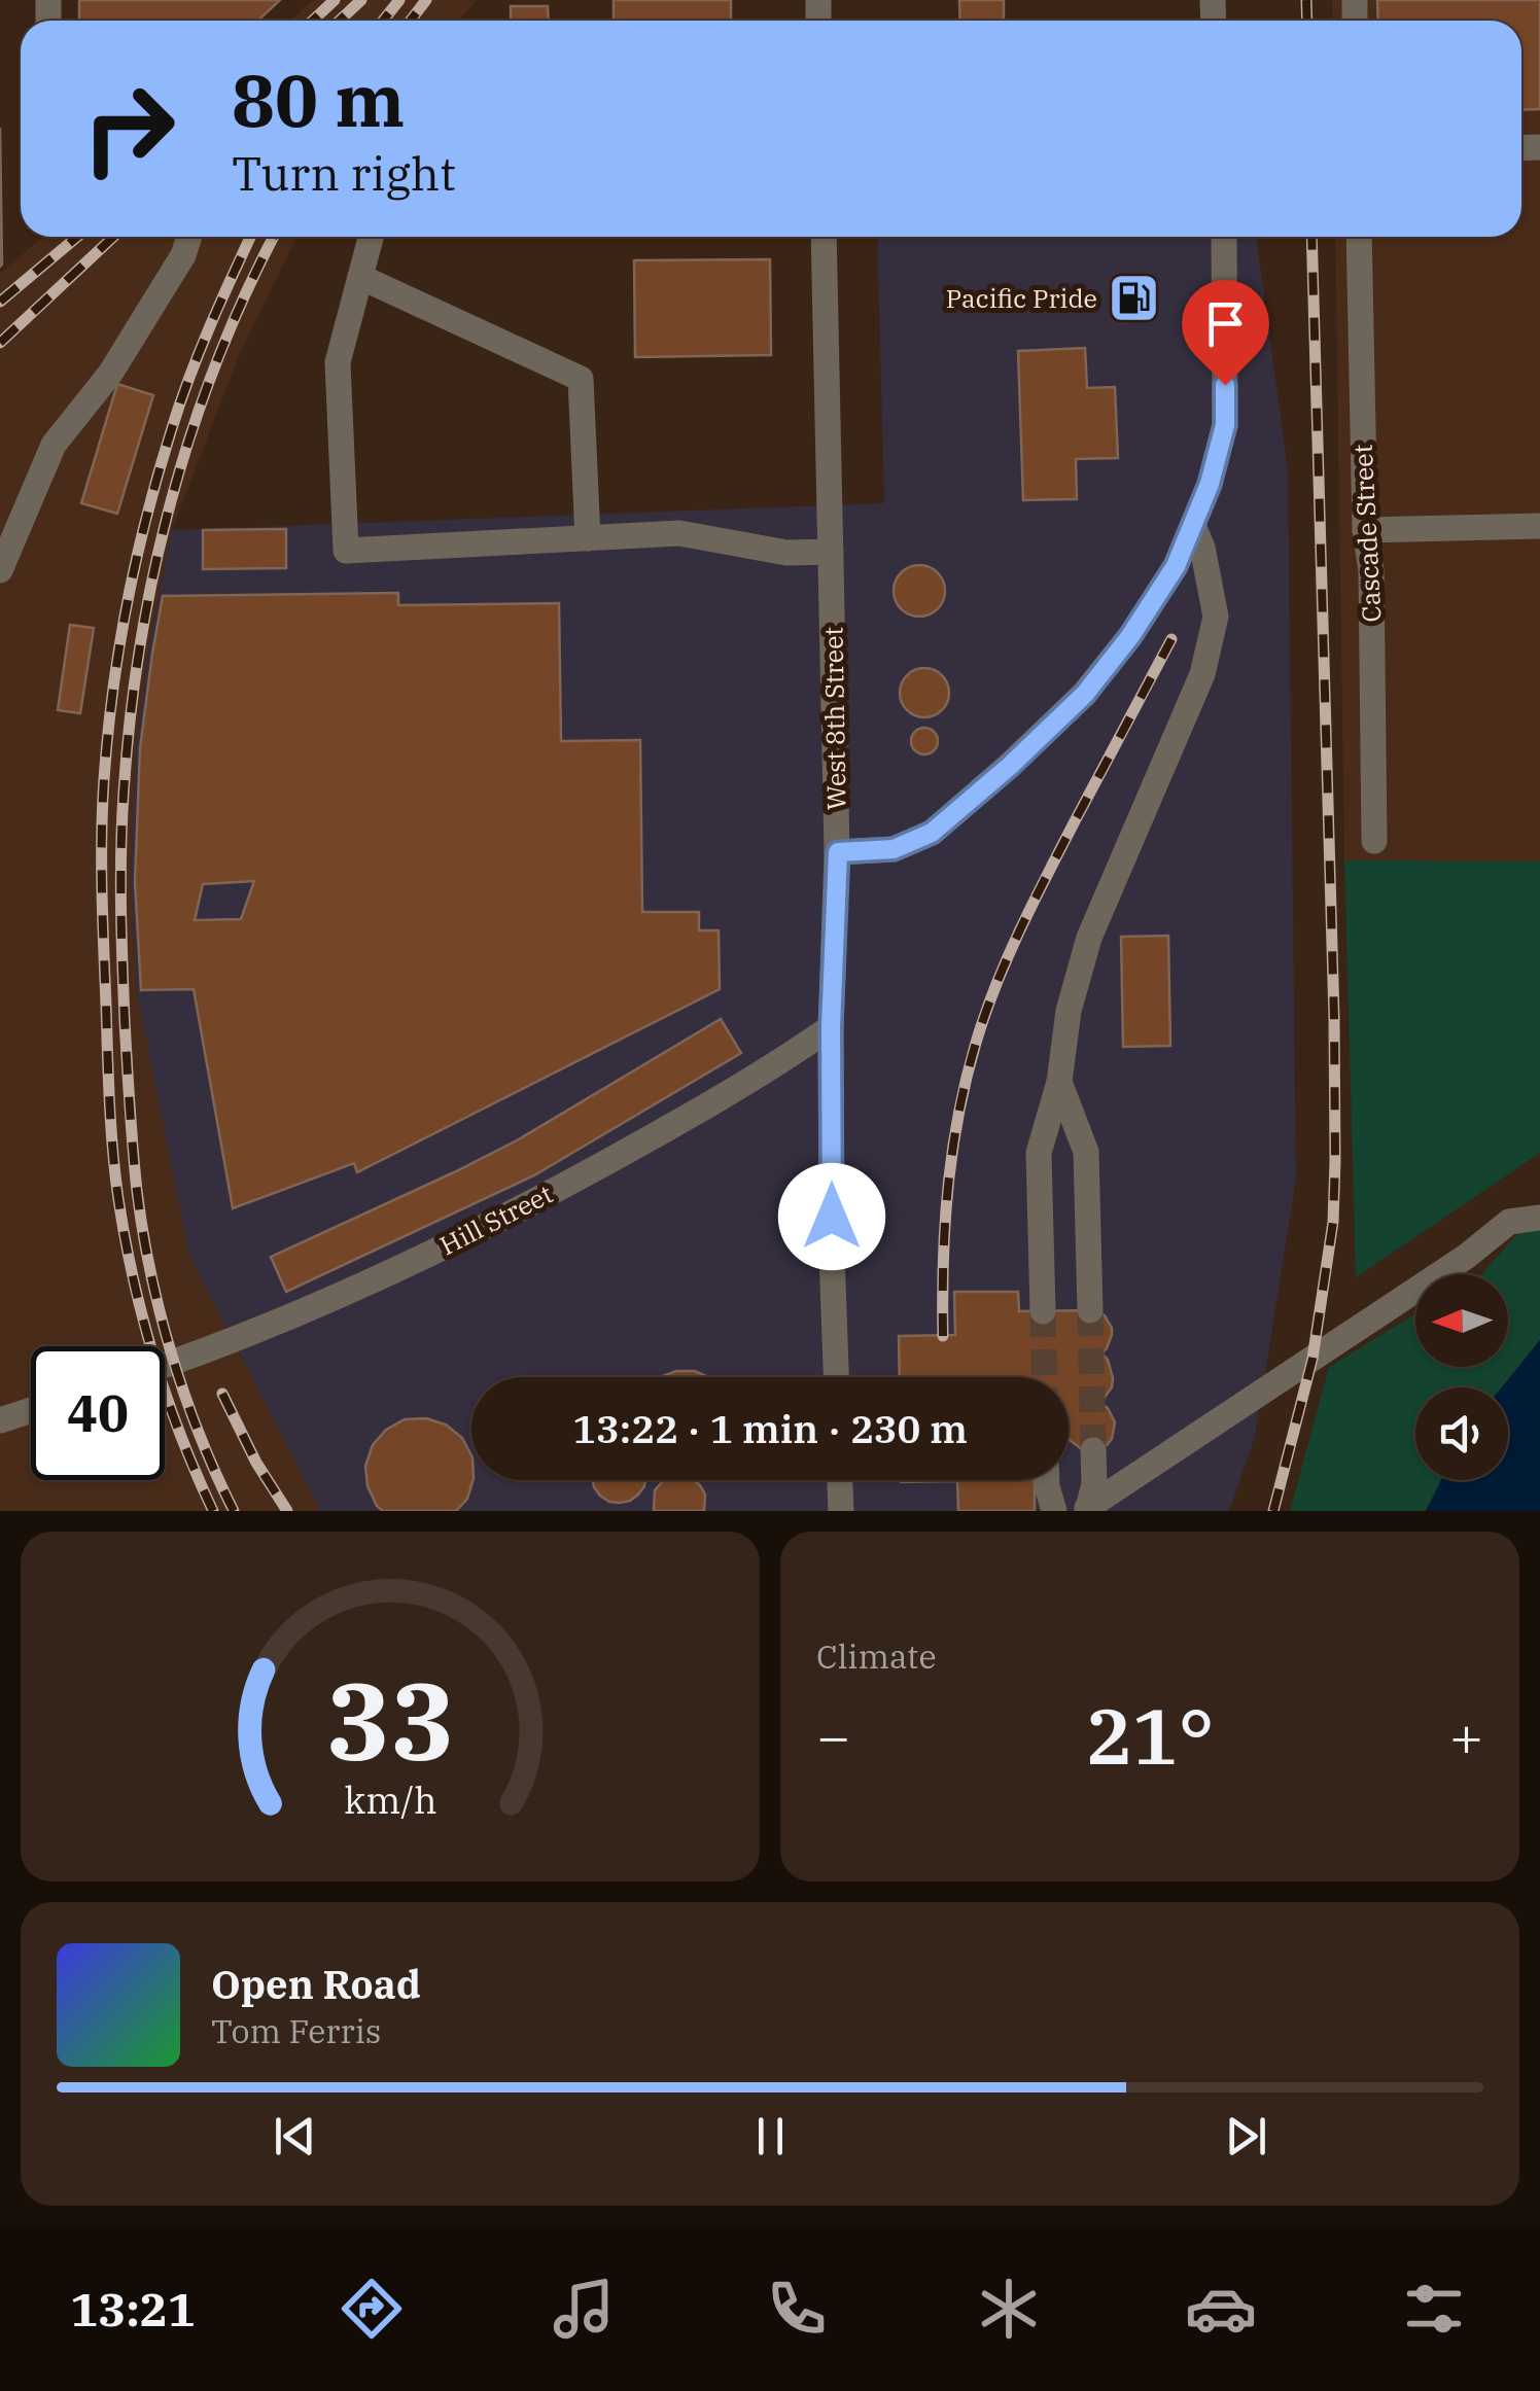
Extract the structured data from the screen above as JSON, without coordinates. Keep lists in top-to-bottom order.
{
  "streets": {
    "street": ["Cascade Street", "West 8th Street", "Hill Street"]
  },
  "crossings": [
    ["West 8th Street", "Hill Street"]
  ],
  "places": {
    "fuel station": ["Pacific Pride"]
  },
  "north": "left",
  "page": {
    "turn": ["80 m", "Turn right"],
    "limit": "40",
    "trip": "13:22 · 1 min · 230 m",
    "tile": "Climate",
    "heat": ["−", "21°", "+"],
    "song": ["Open Road", "Tom Ferris"],
    "tabs": "13:21",
    "gauge": ["33", "km/h"]
  }
}
